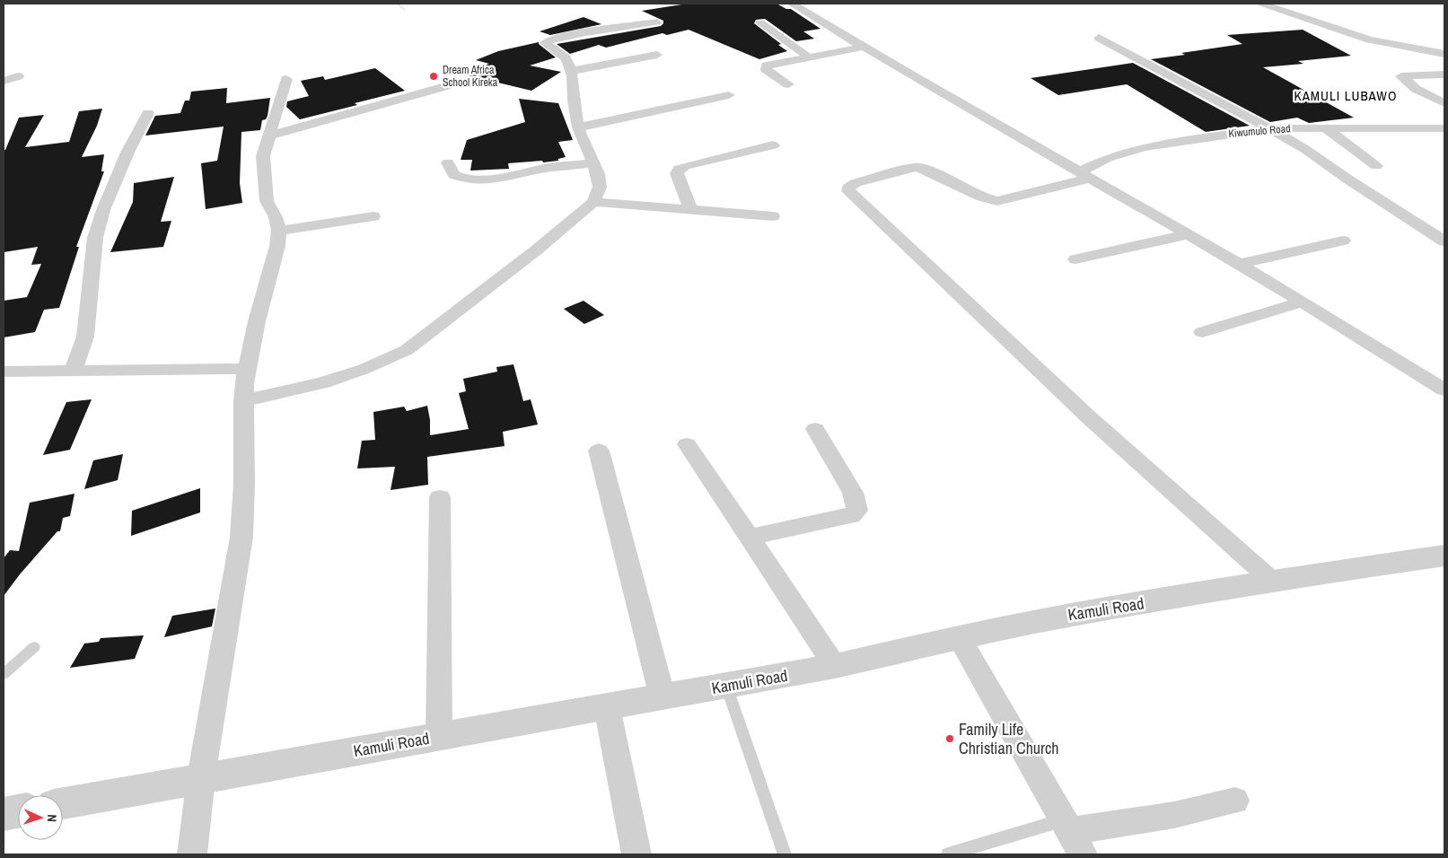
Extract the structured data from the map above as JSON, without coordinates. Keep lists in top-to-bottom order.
{
  "streets": {
    "street": ["Kiwumulo Road", "Kamuli Road"]
  },
  "crossings": [
    ["Kiwumulo Road", "Kamuli Road"]
  ],
  "districts": ["KAMULI LUBAWO"],
  "places": ["Dream Africa School Kireka", "Family Life Christian Church"],
  "north": "right"
}
